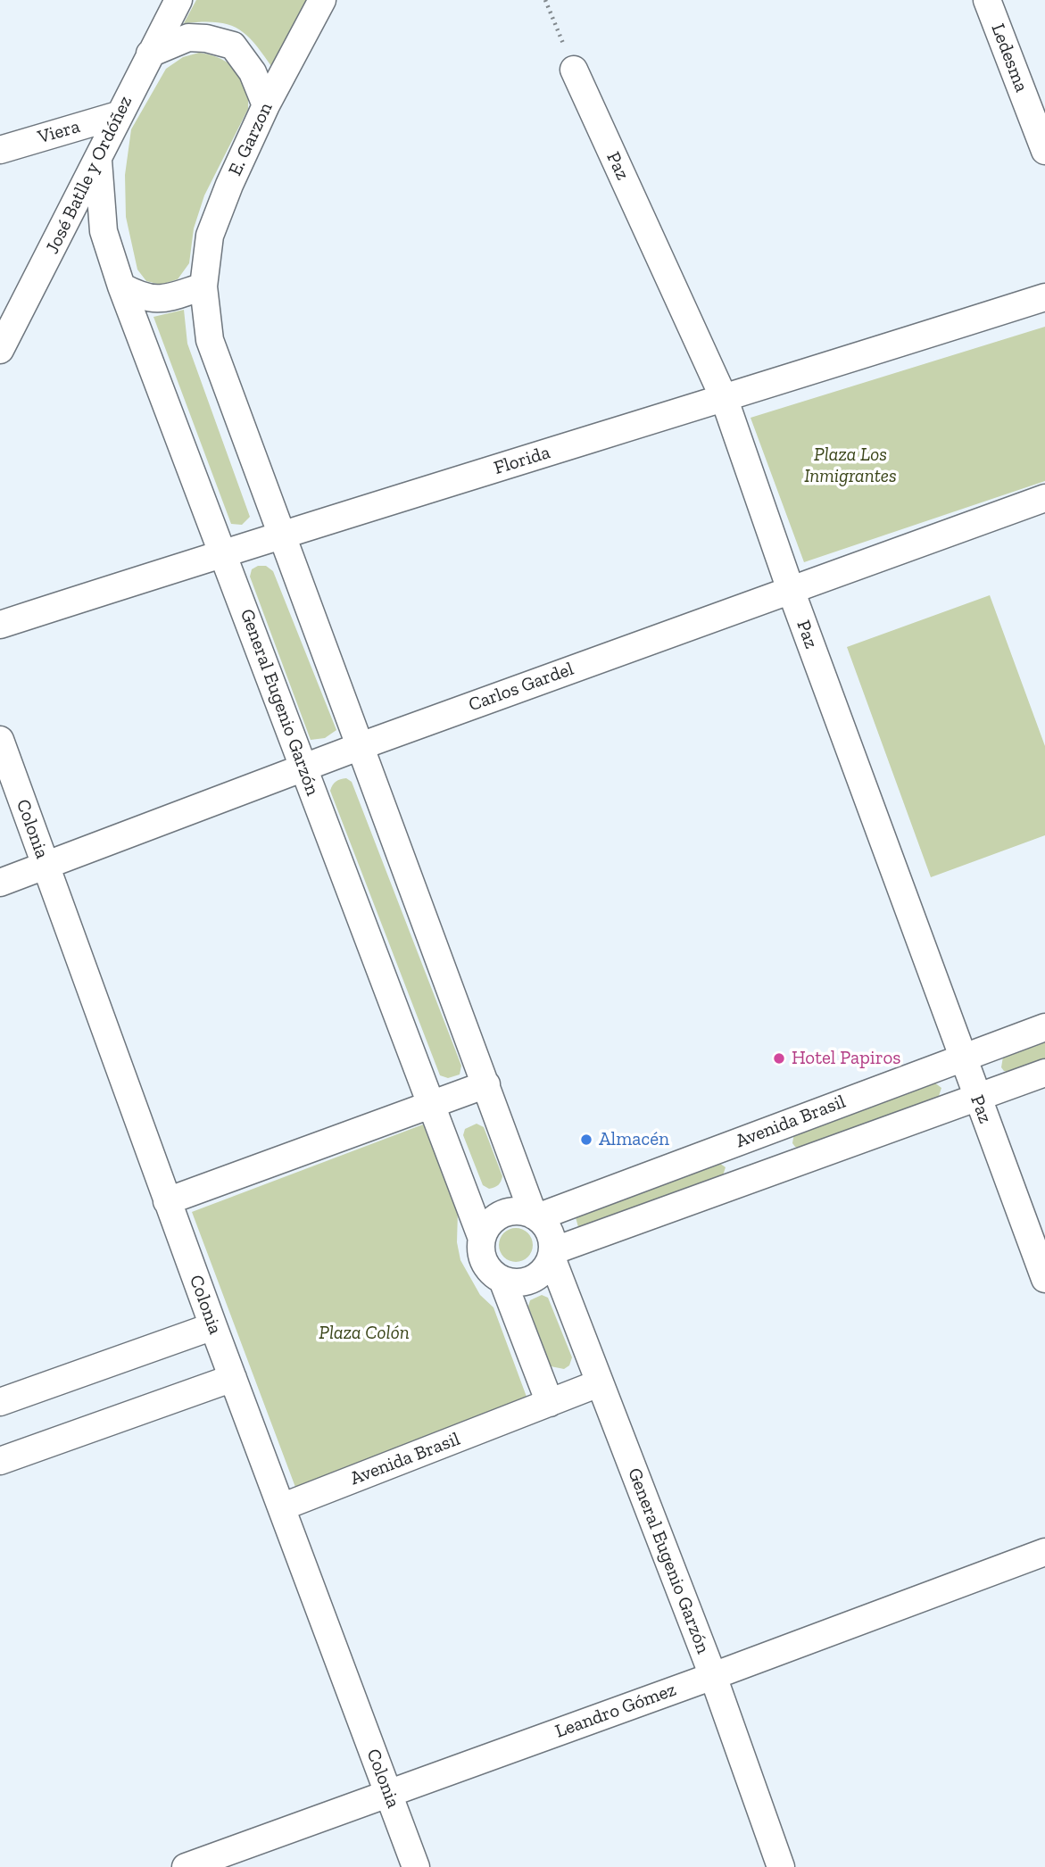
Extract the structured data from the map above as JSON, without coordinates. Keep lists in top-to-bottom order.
{
  "streets": {
    "street": [
      "Ledesma",
      "Viera",
      "E. Garzon",
      "Paz",
      "José Batlle y Ordóñez",
      "Florida",
      "Carlos Gardel",
      "General Eugenio Garzón",
      "Colonia",
      "Avenida Brasil",
      "Leandro Gómez"
    ]
  },
  "crossings": [
    ["Viera", "José Batlle y Ordóñez"],
    ["Paz", "Florida"],
    ["Paz", "Carlos Gardel"],
    ["Paz", "Avenida Brasil"],
    ["José Batlle y Ordóñez", "General Eugenio Garzón"],
    ["Florida", "General Eugenio Garzón"],
    ["Carlos Gardel", "General Eugenio Garzón"],
    ["Carlos Gardel", "Colonia"],
    ["General Eugenio Garzón", "Avenida Brasil"],
    ["General Eugenio Garzón", "Leandro Gómez"],
    ["Colonia", "Avenida Brasil"],
    ["Colonia", "Leandro Gómez"]
  ],
  "parks": ["Plaza Los Inmigrantes", "Plaza Colón"],
  "places": ["Hotel Papiros", "Almacén"]
}
